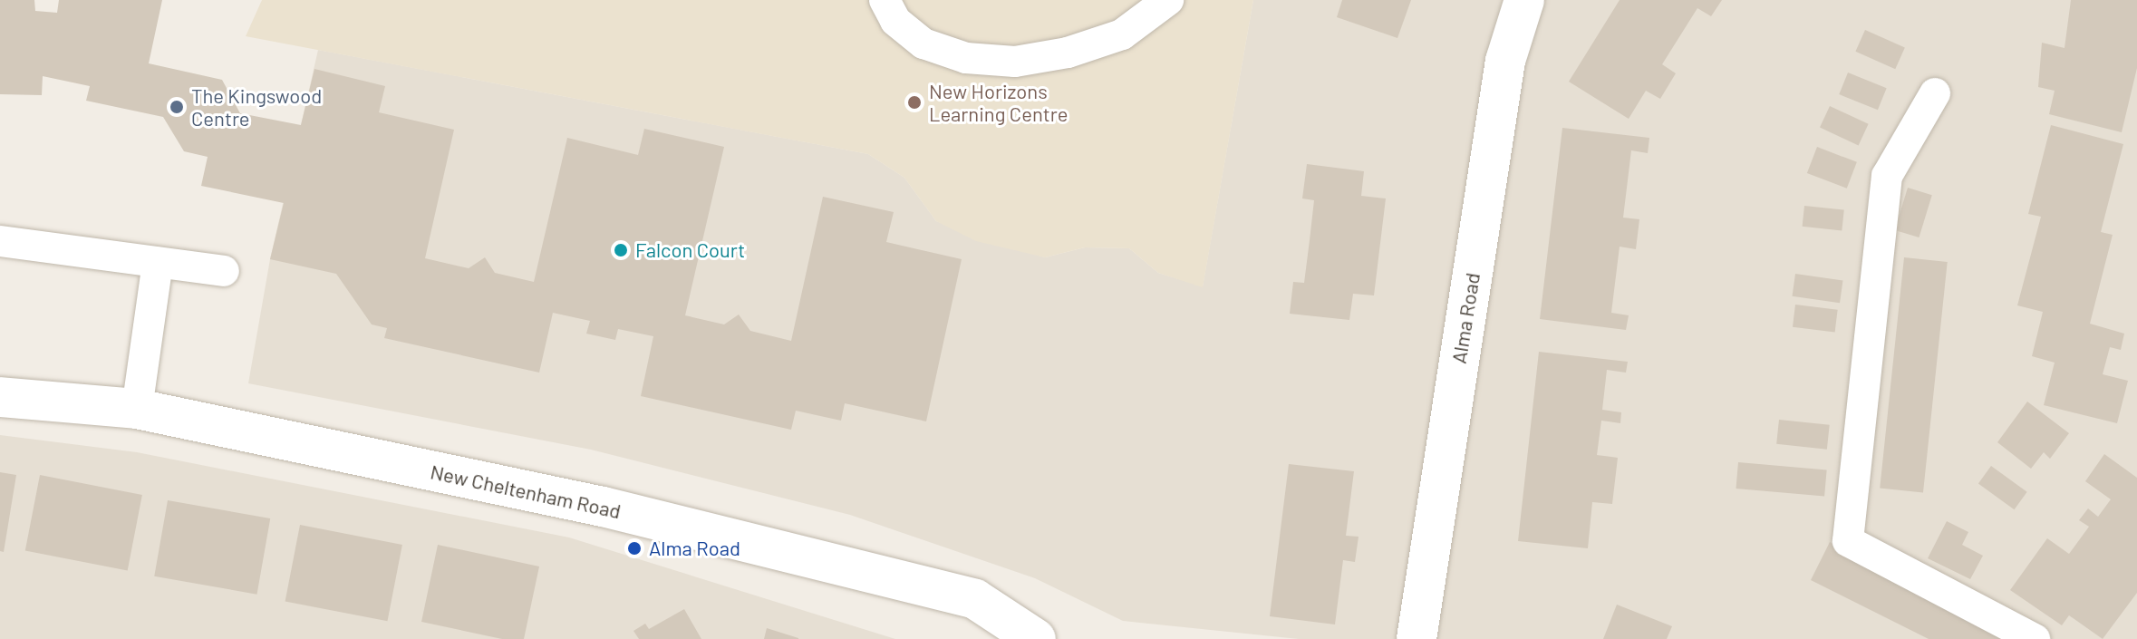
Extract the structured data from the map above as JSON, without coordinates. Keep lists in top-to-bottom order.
{
  "streets": {
    "street": ["Alma Road", "New Cheltenham Road"]
  },
  "places": [
    "New Horizons Learning Centre",
    "The Kingswood Centre",
    "Falcon Court",
    "Alma Road"
  ]
}
